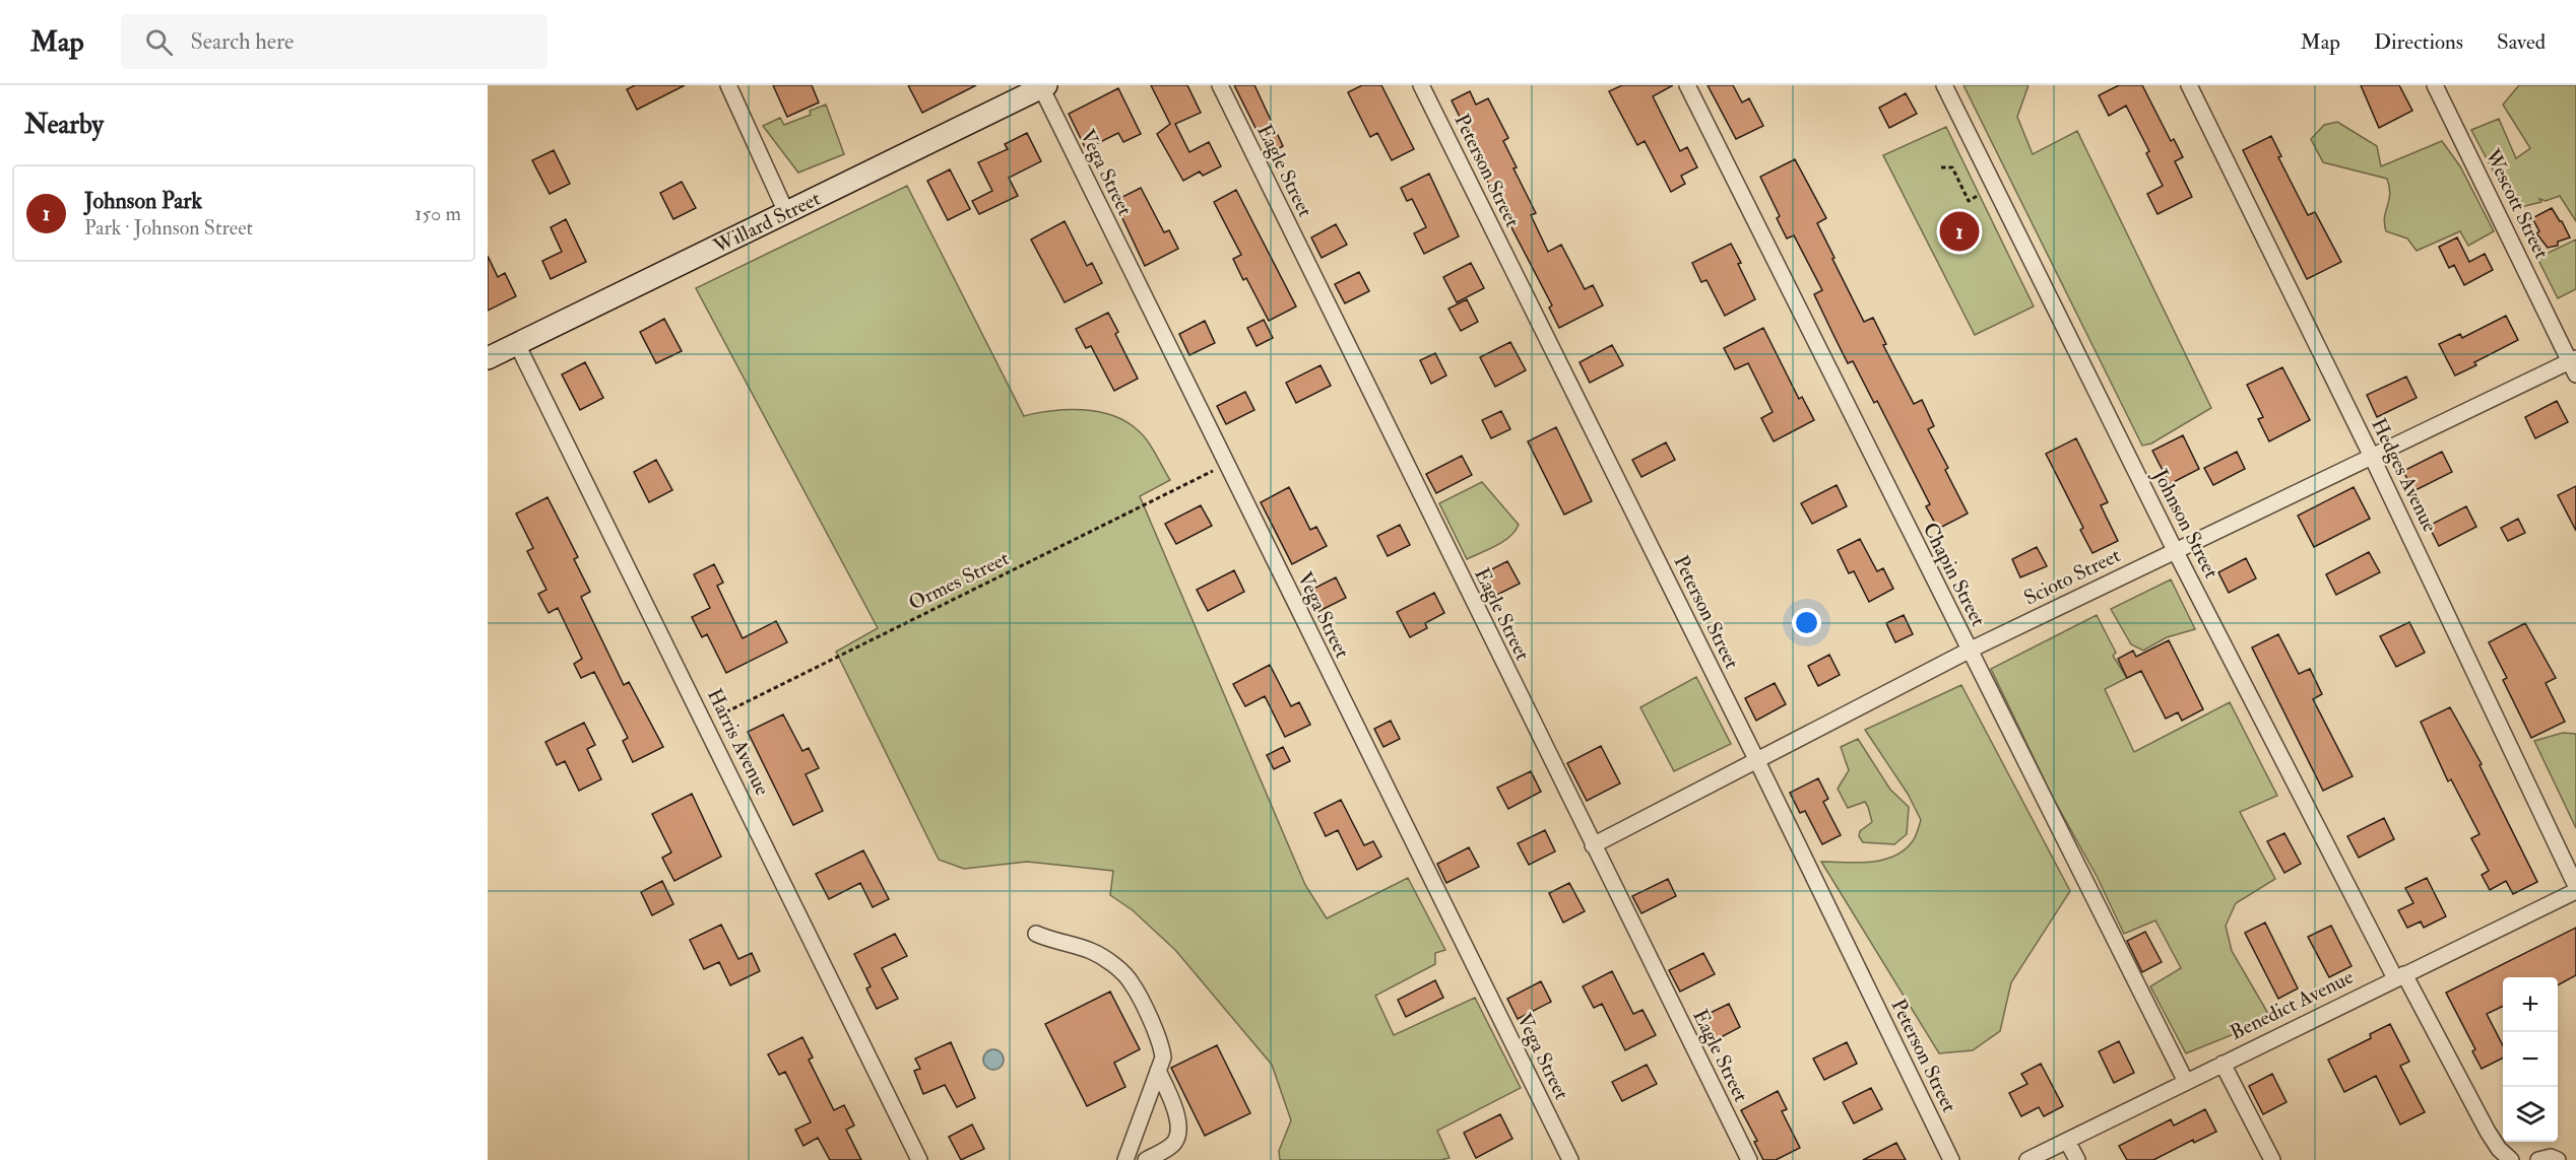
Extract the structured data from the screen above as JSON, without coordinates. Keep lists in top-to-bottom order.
{
  "streets": {
    "street": [
      "Eagle Street",
      "Peterson Street",
      "Vega Street",
      "Wescott Street",
      "Willard Street",
      "Hedges Avenue",
      "Johnson Street",
      "Chapin Street",
      "Scioto Street",
      "Harris Avenue",
      "Benedict Avenue"
    ],
    "path": ["Ormes Street"]
  },
  "crossings": [
    ["Eagle Street", "Scioto Street"],
    ["Peterson Street", "Scioto Street"],
    ["Vega Street", "Willard Street"],
    ["Vega Street", "Ormes Street"],
    ["Wescott Street", "Scioto Street"],
    ["Willard Street", "Harris Avenue"],
    ["Hedges Avenue", "Scioto Street"],
    ["Johnson Street", "Scioto Street"],
    ["Johnson Street", "Benedict Avenue"],
    ["Chapin Street", "Scioto Street"],
    ["Chapin Street", "Benedict Avenue"],
    ["Ormes Street", "Harris Avenue"]
  ],
  "page": {
    "header": "Map",
    "search": "Search here",
    "nav": ["Map", "Directions", "Saved"],
    "heading": "Nearby",
    "list": [
      {
        "mark": "1",
        "name": "Johnson Park",
        "note": "Park · Johnson Street",
        "value": "150 m"
      }
    ],
    "pins": "1",
    "map_buttons": ["+", "−"]
  }
}
